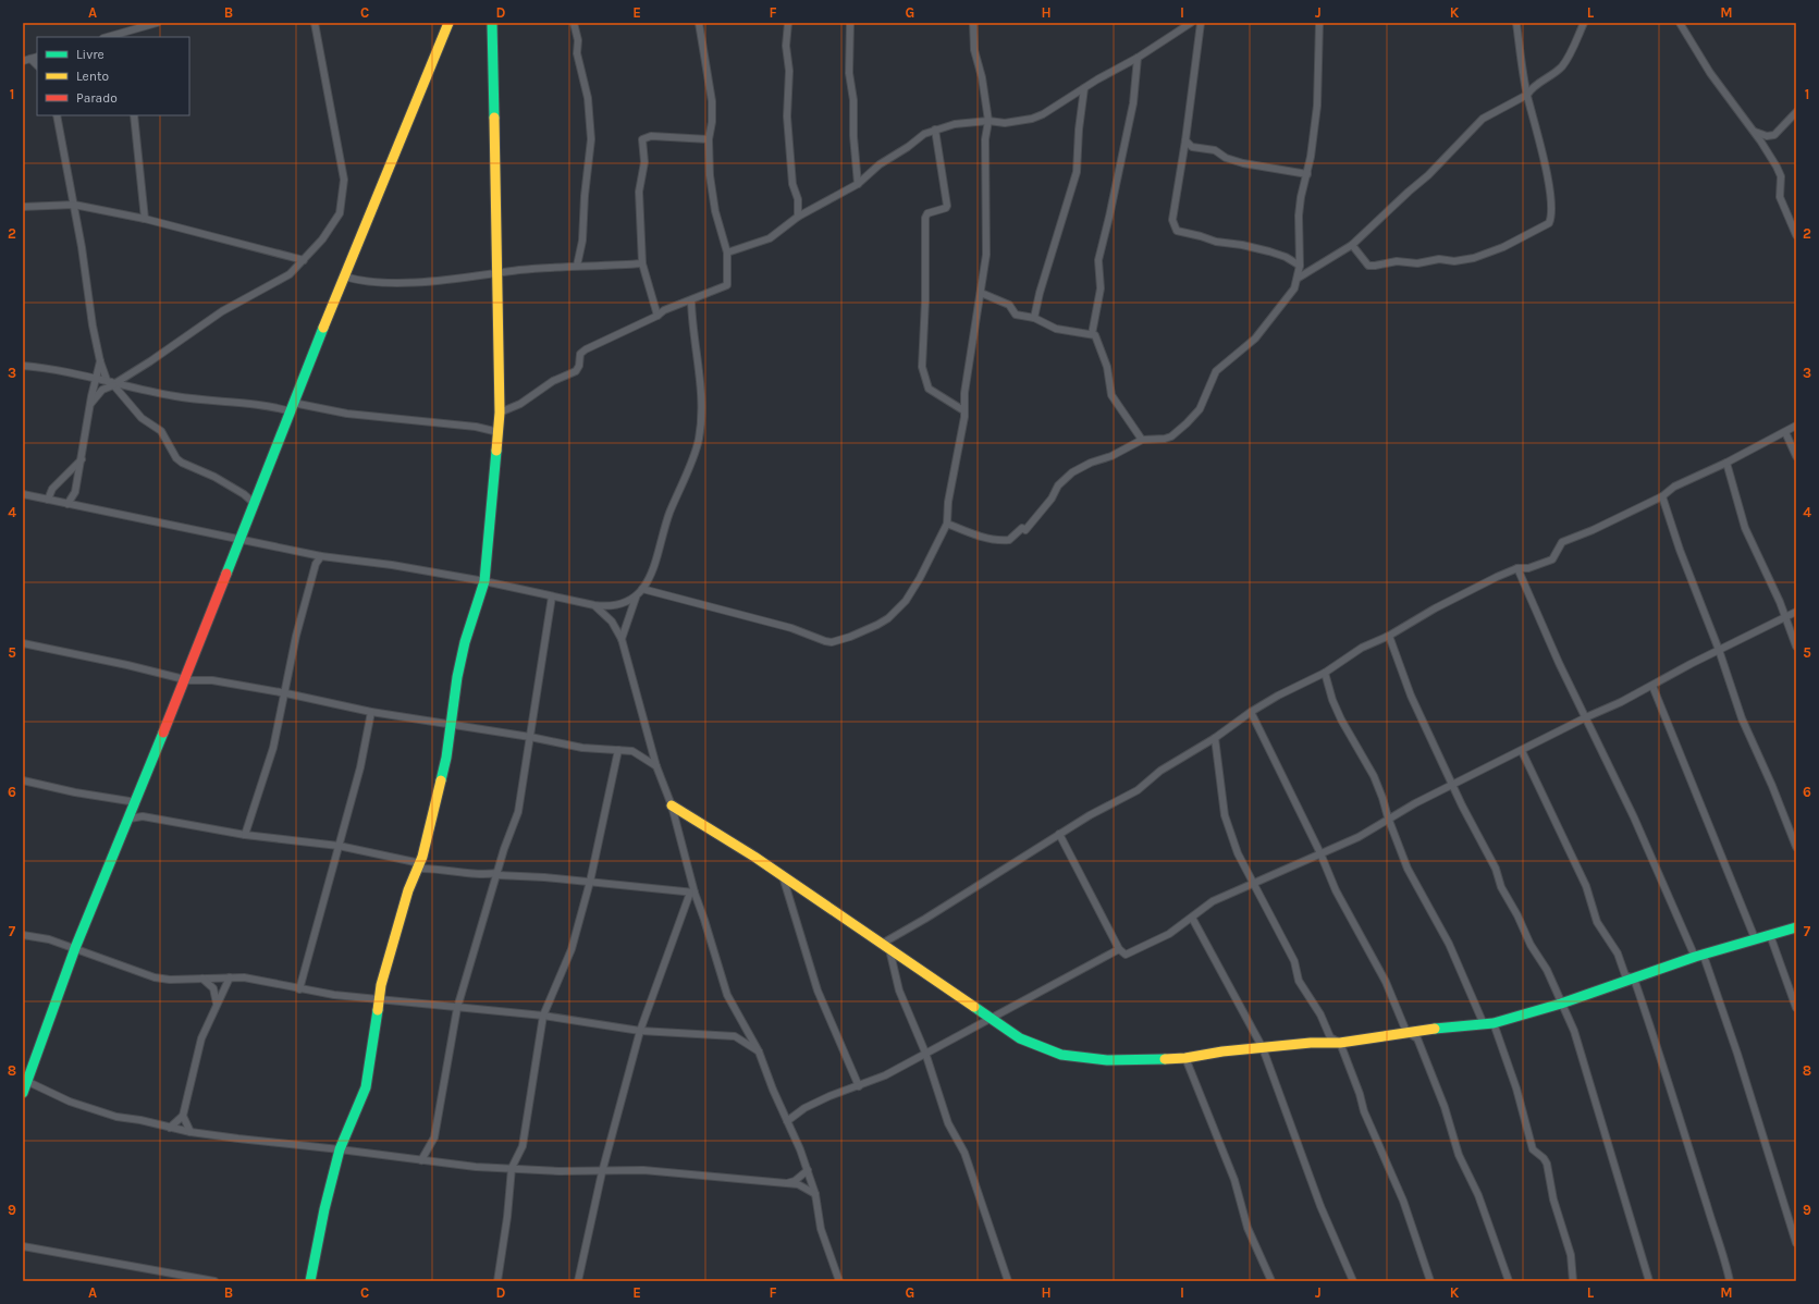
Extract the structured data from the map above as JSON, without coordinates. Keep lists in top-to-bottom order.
{
  "legend": ["Livre", "Lento", "Parado"],
  "grid": {
    "columns": [
      "A",
      "B",
      "C",
      "D",
      "E",
      "F",
      "G",
      "H",
      "I",
      "J",
      "K",
      "L",
      "M"
    ],
    "rows": [
      "1",
      "2",
      "3",
      "4",
      "5",
      "6",
      "7",
      "8",
      "9"
    ]
  }
}
